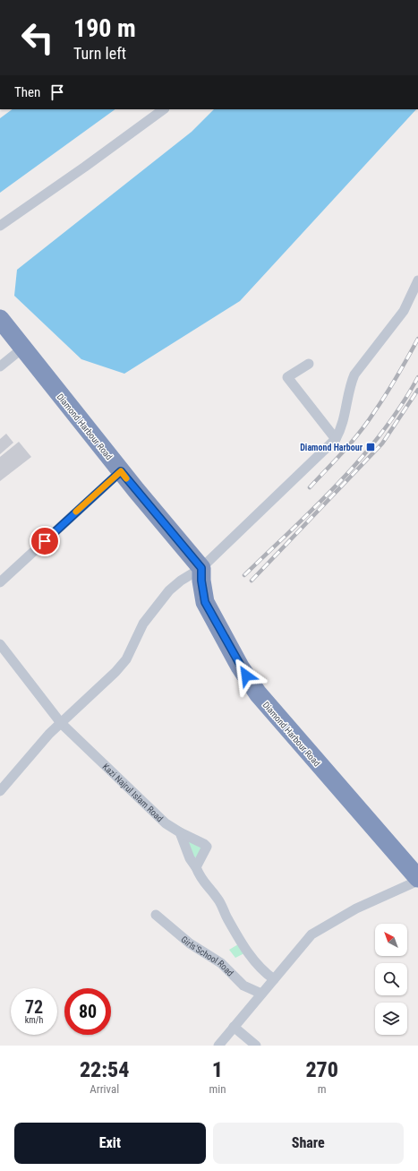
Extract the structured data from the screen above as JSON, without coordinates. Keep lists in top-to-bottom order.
{
  "streets": {
    "highway": ["Diamond Harbour Road"],
    "street": ["Kazi Najrul Islam Road", "Girls'School Road"]
  },
  "places": {
    "transit": ["Diamond Harbour"]
  },
  "north": "top left",
  "page": {
    "turn": ["190 m", "Turn left"],
    "then": "Then",
    "speed": "72 km/h",
    "limit": "80",
    "eta": [
      "22:54",
      "Arrival",
      "1",
      "min",
      "270",
      "m"
    ],
    "buttons": ["Exit", "Share"]
  }
}
